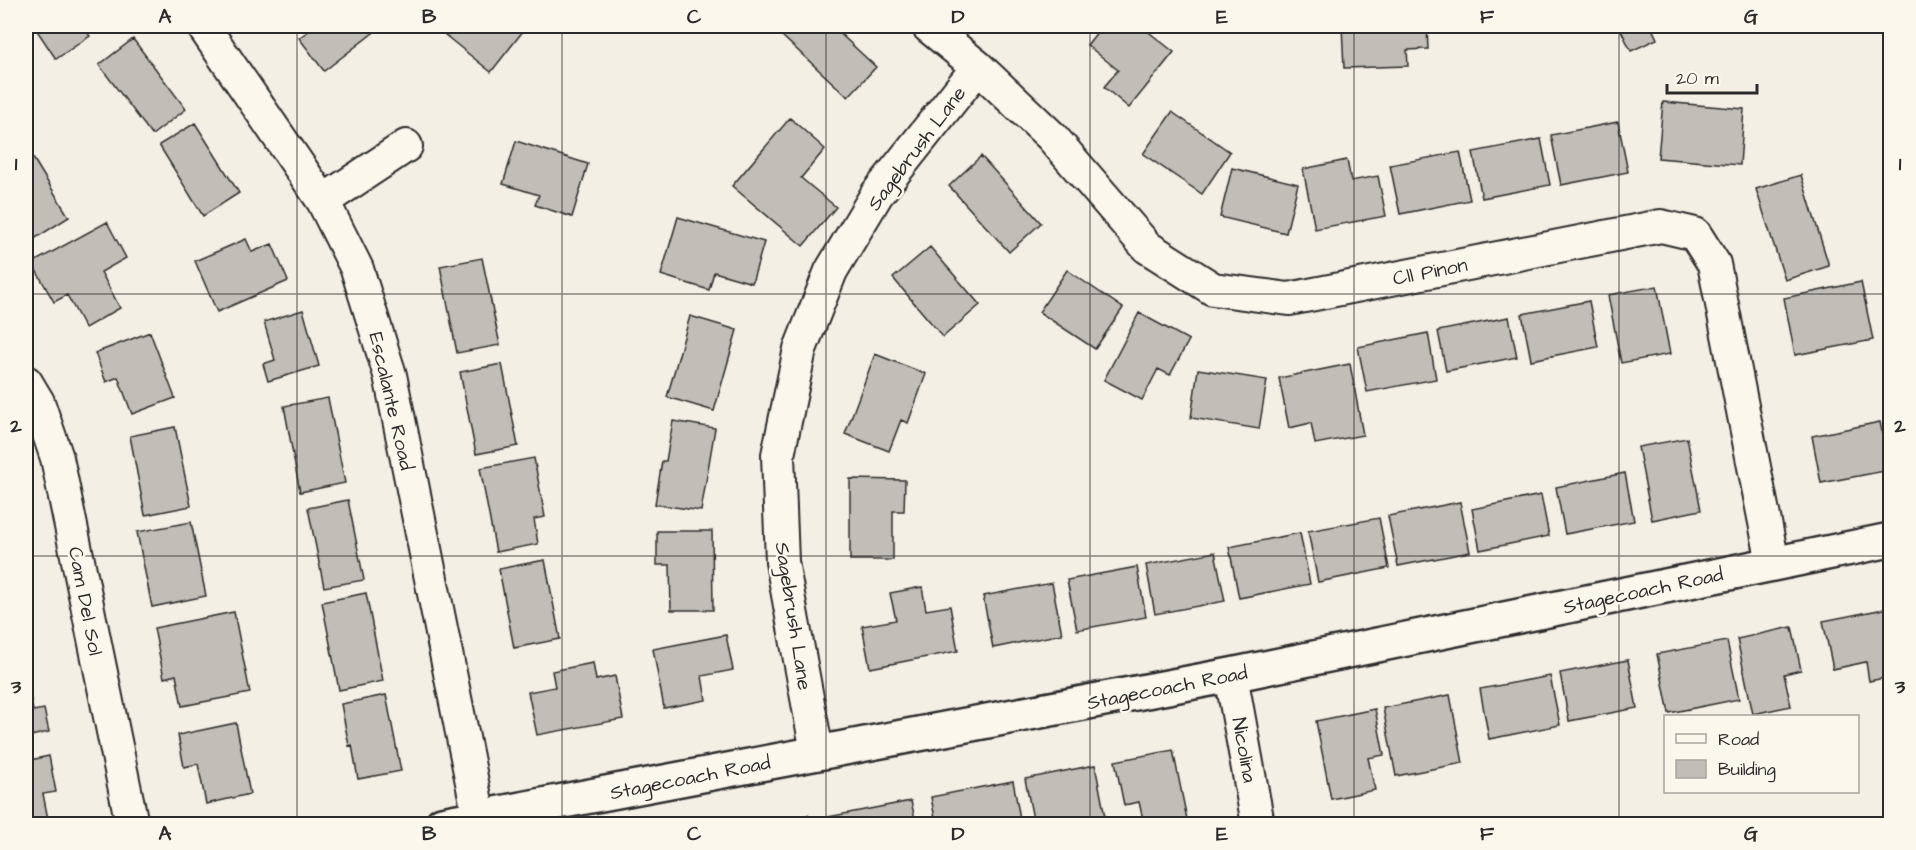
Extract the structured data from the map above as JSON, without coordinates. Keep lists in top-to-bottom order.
{
  "streets": {
    "street": [
      "Sagebrush Lane",
      "Cll Pinon",
      "Escalante Road",
      "Stagecoach Road",
      "Cam Del Sol",
      "Nicolina"
    ]
  },
  "crossings": [
    ["Sagebrush Lane", "Cll Pinon"],
    ["Sagebrush Lane", "Stagecoach Road"],
    ["Cll Pinon", "Stagecoach Road"],
    ["Escalante Road", "Stagecoach Road"],
    ["Stagecoach Road", "Nicolina"]
  ],
  "legend": ["Road", "Building"],
  "scale_bar": "20 m",
  "grid": {
    "columns": [
      "A",
      "B",
      "C",
      "D",
      "E",
      "F",
      "G"
    ],
    "rows": ["1", "2", "3"]
  }
}
